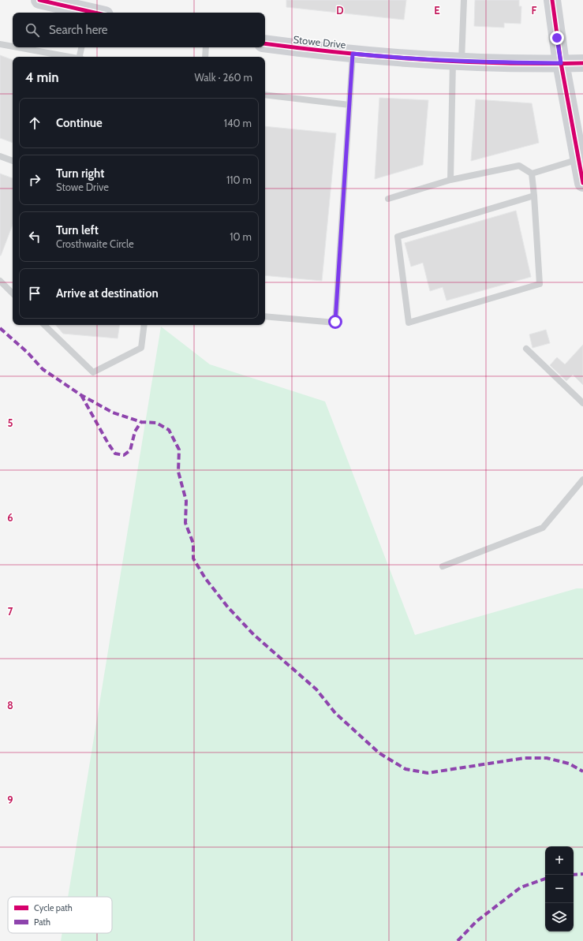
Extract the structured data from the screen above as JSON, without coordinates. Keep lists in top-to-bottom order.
{
  "streets": {
    "main road": ["Stowe Drive"]
  },
  "legend": ["Cycle path", "Path"],
  "page": {
    "search": "Search here",
    "heading": ["4 min", "Walk · 260 m"],
    "list": [
      ["Continue", "140 m"],
      ["Turn right", "Stowe Drive", "110 m"],
      ["Turn left", "Crosthwaite Circle", "10 m"],
      "Arrive at destination"
    ],
    "map_buttons": ["+", "−"]
  },
  "grid": {
    "columns": ["D", "E", "F"],
    "rows": [
      "5",
      "6",
      "7",
      "8",
      "9"
    ]
  }
}
